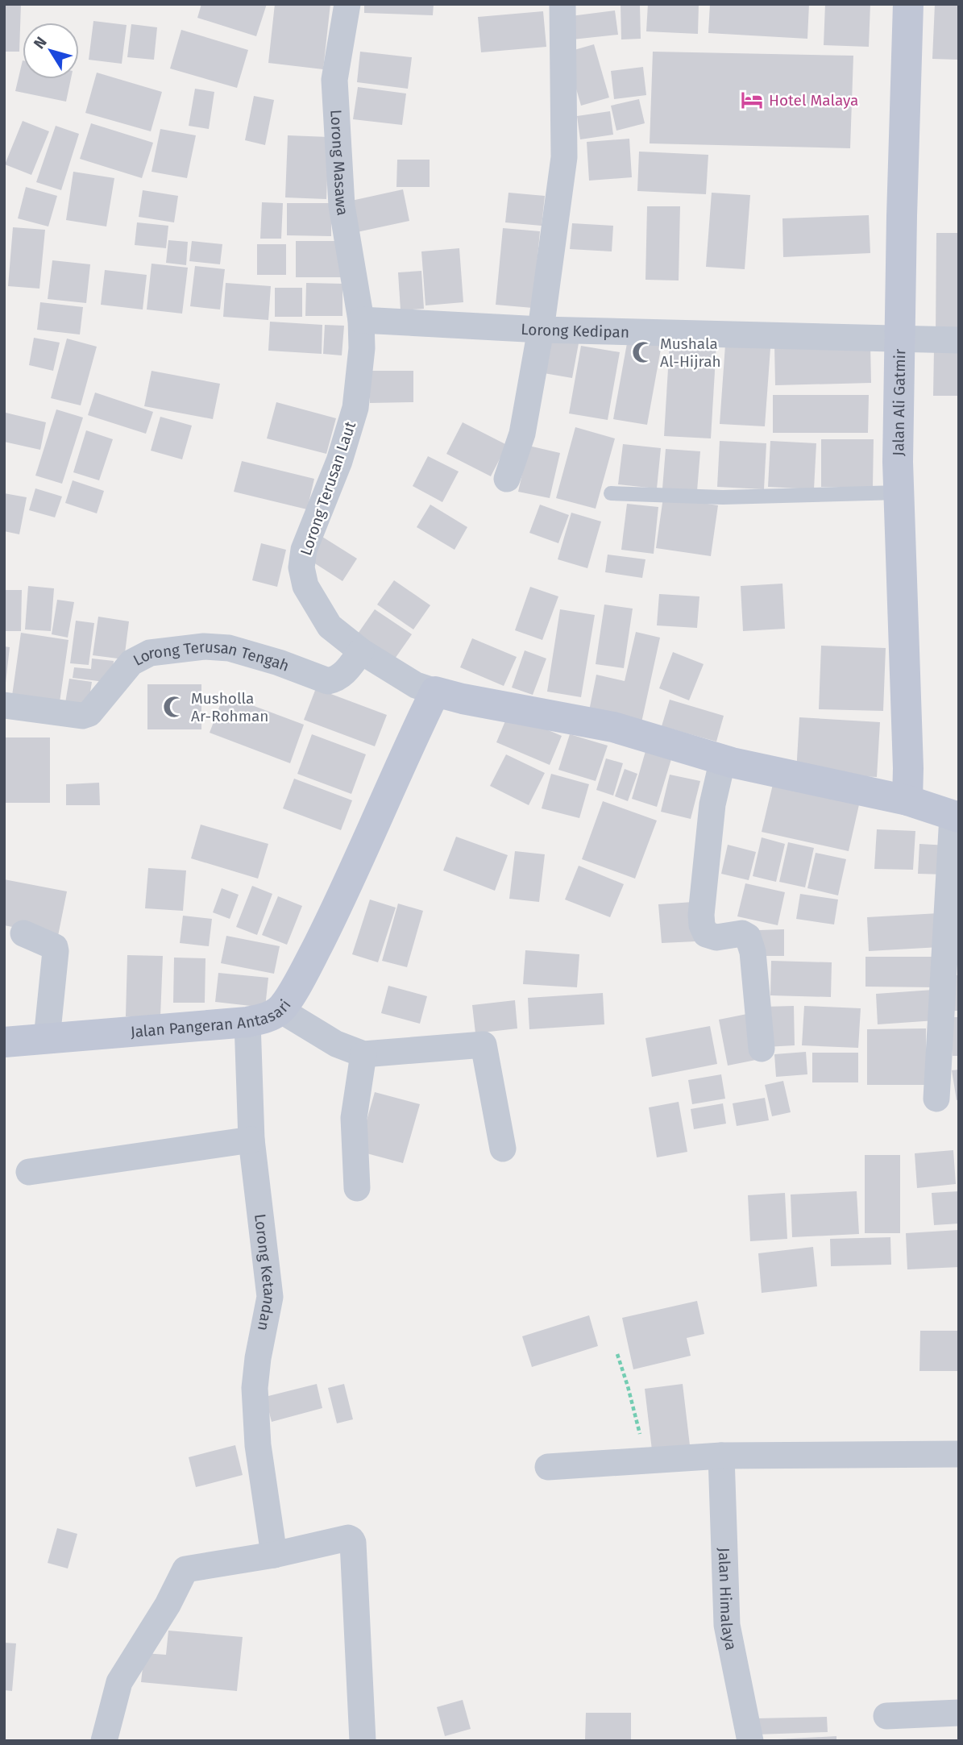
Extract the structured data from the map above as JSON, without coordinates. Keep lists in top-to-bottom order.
{
  "streets": {
    "street": [
      "Lorong Masawa",
      "Lorong Kedipan",
      "Jalan Ali Gatmir",
      "Lorong Terusan Laut",
      "Lorong Terusan Tengah",
      "Jalan Pangeran Antasari",
      "Lorong Ketandan",
      "Jalan Himalaya"
    ]
  },
  "crossings": [
    ["Lorong Masawa", "Lorong Kedipan"],
    ["Lorong Masawa", "Lorong Terusan Laut"],
    ["Lorong Kedipan", "Jalan Ali Gatmir"],
    ["Lorong Kedipan", "Lorong Terusan Laut"],
    ["Lorong Terusan Laut", "Lorong Terusan Tengah"],
    ["Lorong Terusan Laut", "Jalan Pangeran Antasari"],
    ["Jalan Pangeran Antasari", "Lorong Ketandan"]
  ],
  "places": {
    "hotel": ["Hotel Malaya"],
    "mosque": ["Mushala Al-Hijrah", "Musholla Ar-Rohman"]
  },
  "north": "top left"
}
